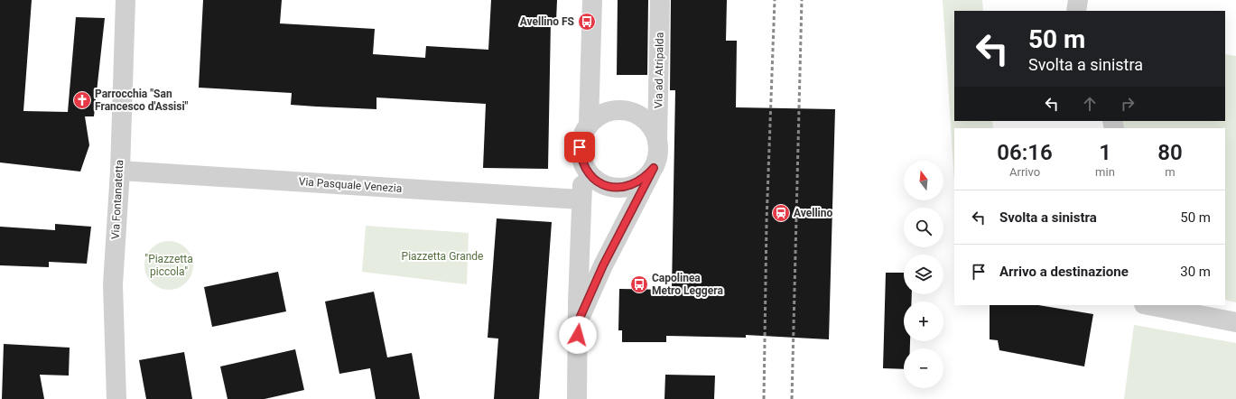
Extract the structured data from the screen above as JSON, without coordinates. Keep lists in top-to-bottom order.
{
  "streets": {
    "street": ["Via ad Atripalda", "Via Pasquale Venezia", "Via Fontanatetta"]
  },
  "crossings": [
    ["Via Pasquale Venezia", "Via Fontanatetta"]
  ],
  "parks": ["Piazzetta Grande", "\"Piazzetta piccola\""],
  "places": {
    "bus stop": ["Avellino FS", "Capolinea Metro Leggera"],
    "church": ["Parrocchia \"San Francesco d'Assisi\""],
    "station": ["Avellino"]
  },
  "north": "top",
  "page": {
    "turn": ["50 m", "Svolta a sinistra"],
    "eta": [
      "06:16",
      "Arrivo",
      "1",
      "min",
      "80",
      "m"
    ],
    "map_buttons": ["+", "−"],
    "list": [
      {
        "name": "Svolta a sinistra",
        "value": "50 m"
      },
      {
        "name": "Arrivo a destinazione",
        "value": "30 m"
      }
    ]
  }
}
